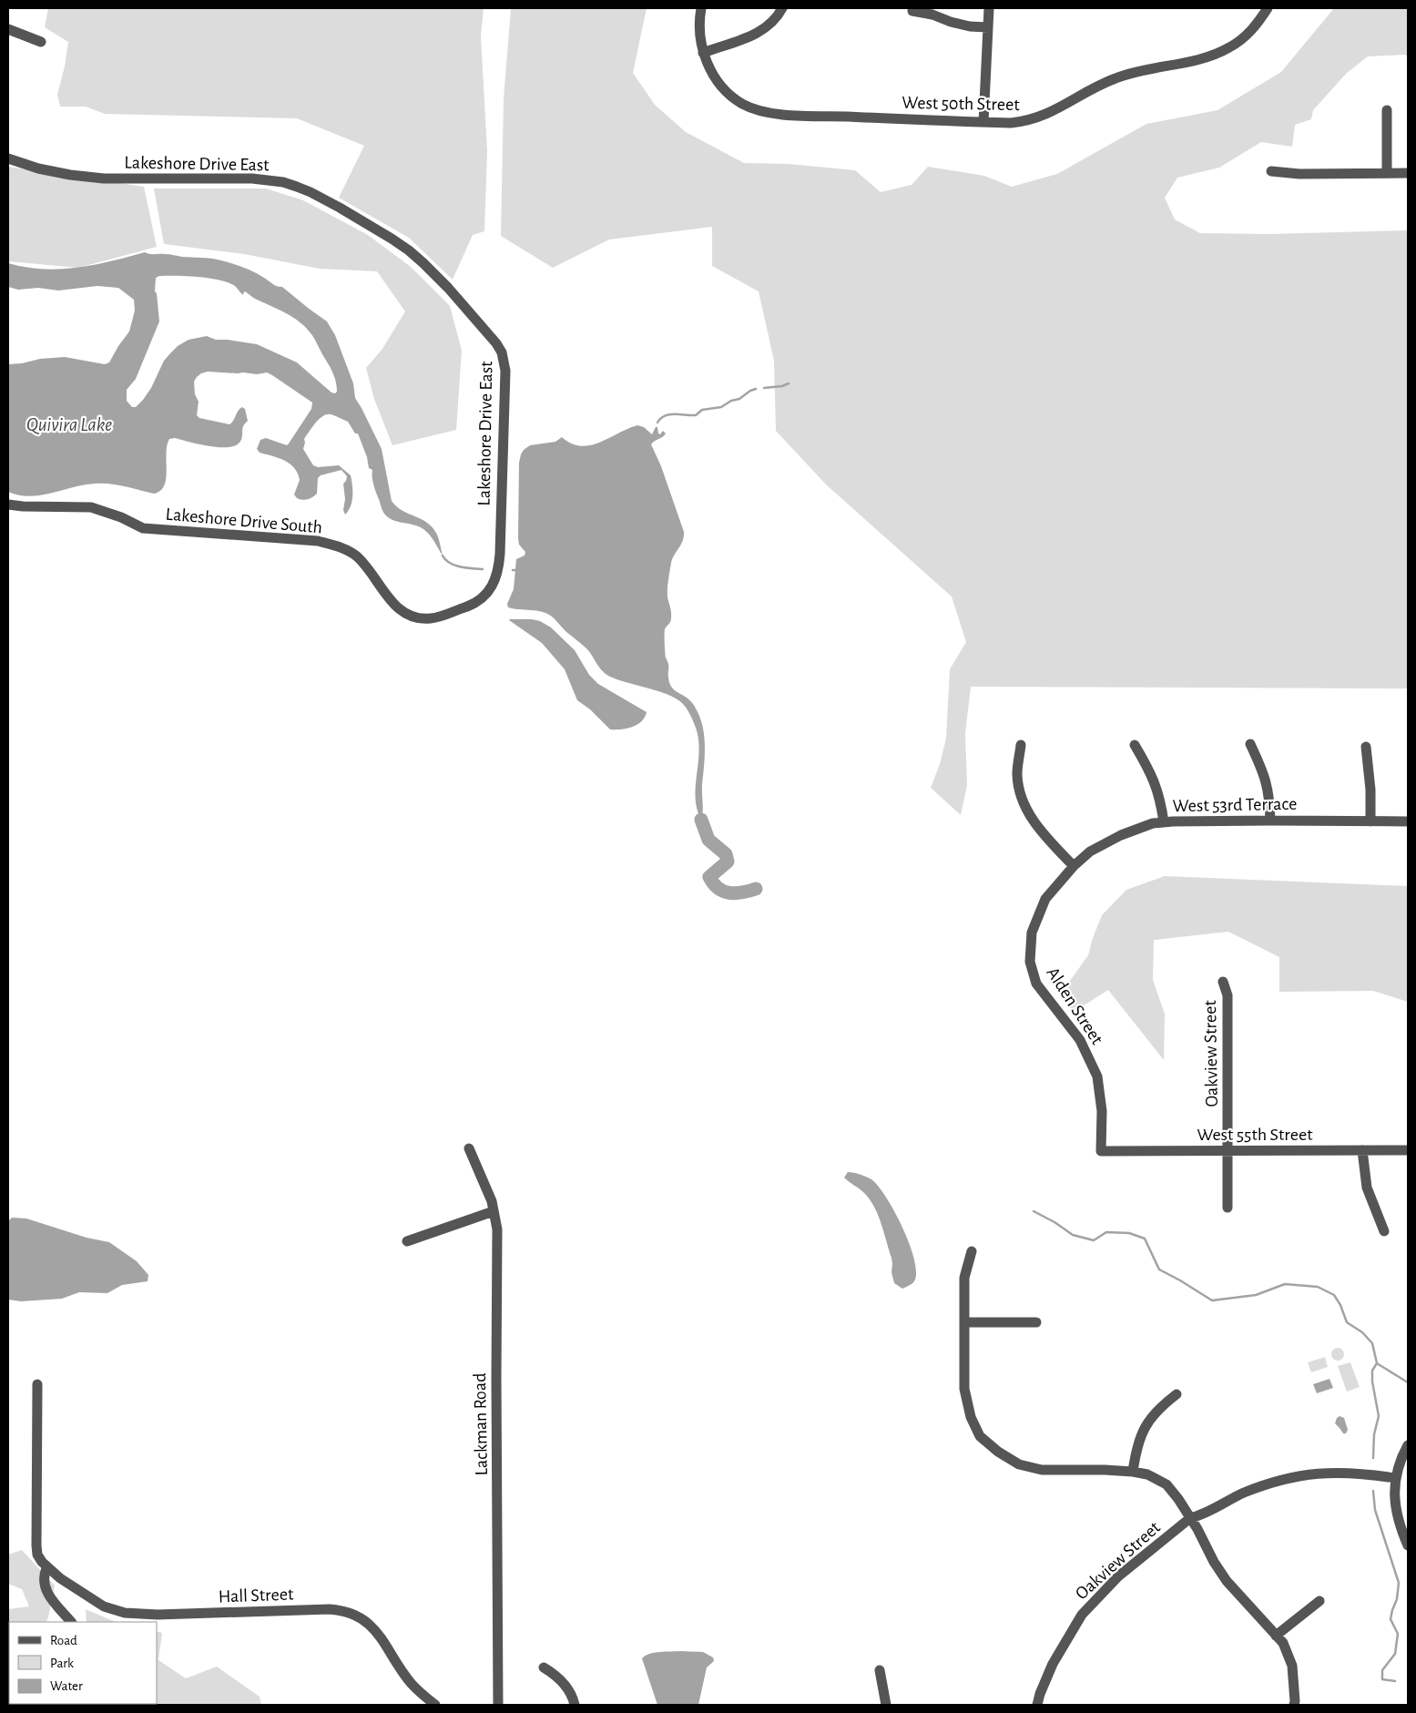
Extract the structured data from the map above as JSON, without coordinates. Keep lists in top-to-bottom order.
{
  "streets": {
    "street": [
      "West 50th Street",
      "Lakeshore Drive East",
      "Lakeshore Drive South",
      "West 53rd Terrace",
      "Alden Street",
      "Oakview Street",
      "West 55th Street",
      "Lackman Road",
      "Hall Street"
    ]
  },
  "crossings": [
    ["Lakeshore Drive East", "Lakeshore Drive South"],
    ["West 53rd Terrace", "Alden Street"],
    ["Alden Street", "West 55th Street"],
    ["Oakview Street", "West 55th Street"]
  ],
  "water": ["Quivira Lake"],
  "legend": ["Road", "Park", "Water"]
}
